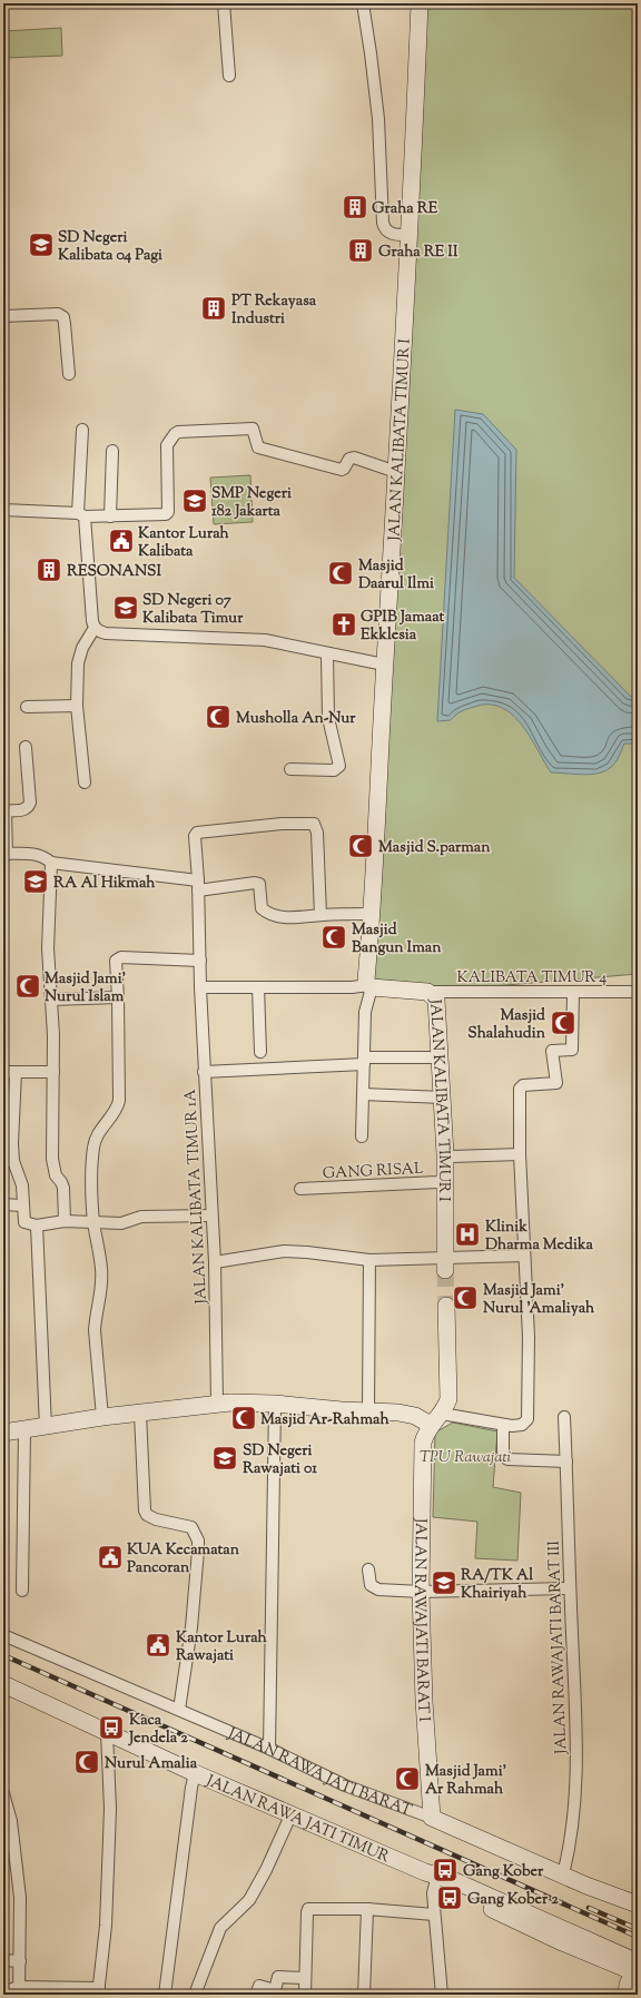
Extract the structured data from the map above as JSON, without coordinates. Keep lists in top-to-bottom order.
{
  "streets": {
    "street": [
      "JALAN KALIBATA TIMUR I",
      "KALIBATA TIMUR 4",
      "GANG RISAL",
      "JALAN KALIBATA TIMUR 1A",
      "JALAN RAWAJATI BARAT I",
      "JALAN RAWAJATI BARAT III",
      "JALAN RAWA JATI BARAT",
      "JALAN RAWA JATI TIMUR"
    ]
  },
  "crossings": [
    ["JALAN KALIBATA TIMUR I", "KALIBATA TIMUR 4"],
    ["JALAN KALIBATA TIMUR I", "GANG RISAL"],
    ["JALAN RAWAJATI BARAT I", "JALAN RAWA JATI BARAT"],
    ["JALAN RAWAJATI BARAT III", "JALAN RAWA JATI BARAT"]
  ],
  "parks": ["TPU Rawajati"],
  "places": {
    "building": [
      "Graha RE",
      "Graha RE II",
      "PT Rekayasa Industri",
      "RESONANSI"
    ],
    "school or university": [
      "SD Negeri Kalibata 04 Pagi",
      "SMP Negeri 182 Jakarta",
      "SD Negeri 07 Kalibata Timur",
      "RA Al Hikmah",
      "SD Negeri Rawajati 01",
      "RA/TK Al Khairiyah"
    ],
    "public building": ["Kantor Lurah Kalibata", "KUA Kecamatan Pancoran", "Kantor Lurah Rawajati"],
    "mosque": [
      "Masjid Daarul Ilmi",
      "Musholla An-Nur",
      "Masjid S.parman",
      "Masjid Bangun Iman",
      "Masjid Jami' Nurul Islam",
      "Masjid Shalahudin",
      "Masjid Jami' Nurul 'Amaliyah",
      "Masjid Ar-Rahmah",
      "Nurul Amalia",
      "Masjid Jami' Ar Rahmah"
    ],
    "church": ["GPIB Jamaat Ekklesia"],
    "hospital": ["Klinik Dharma Medika"],
    "bus stop": ["Kaca Jendela 2", "Gang Kober", "Gang Kober 2"]
  }
}
